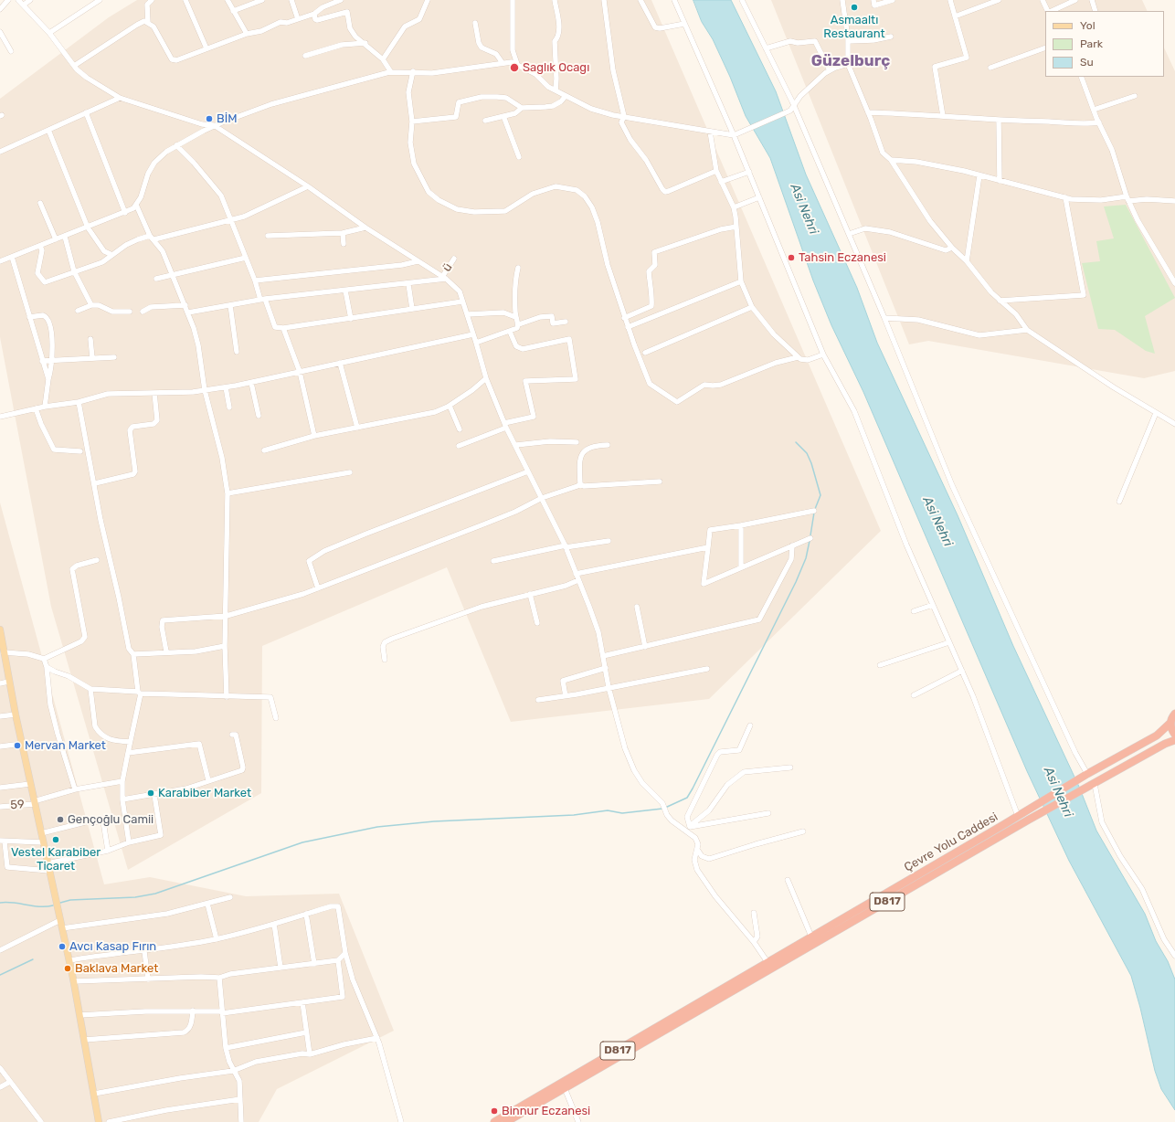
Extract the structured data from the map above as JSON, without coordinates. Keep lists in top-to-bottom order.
{
  "streets": {
    "highway": ["Çevre Yolu Caddesi", "D817"],
    "street": ["ü", "59"]
  },
  "crossings": [
    ["Çevre Yolu Caddesi", "D817"]
  ],
  "districts": ["Güzelburç"],
  "water": ["Asi Nehri"],
  "places": [
    "Asmaaltı Restaurant",
    "Saglık Ocagı",
    "BİM",
    "Tahsin Eczanesi",
    "Mervan Market",
    "Karabiber Market",
    "Gençoğlu Camii",
    "Vestel Karabiber Ticaret",
    "Avcı Kasap Fırın",
    "Baklava Market",
    "Binnur Eczanesi"
  ],
  "legend": ["Yol", "Park", "Su"]
}
